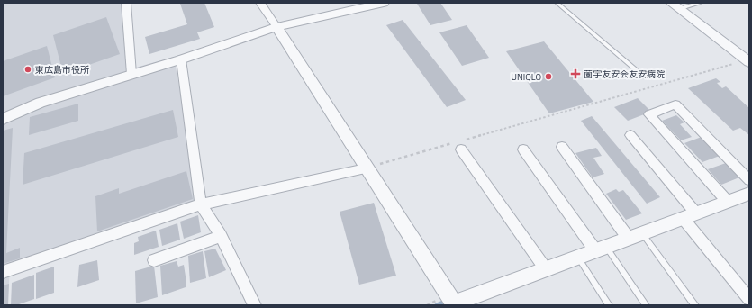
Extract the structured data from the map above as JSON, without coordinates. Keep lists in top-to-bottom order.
{
  "places": {
    "other": ["東広島市役所", "UNIQLO"],
    "health": ["薗宇友安会友安病院"]
  }
}
